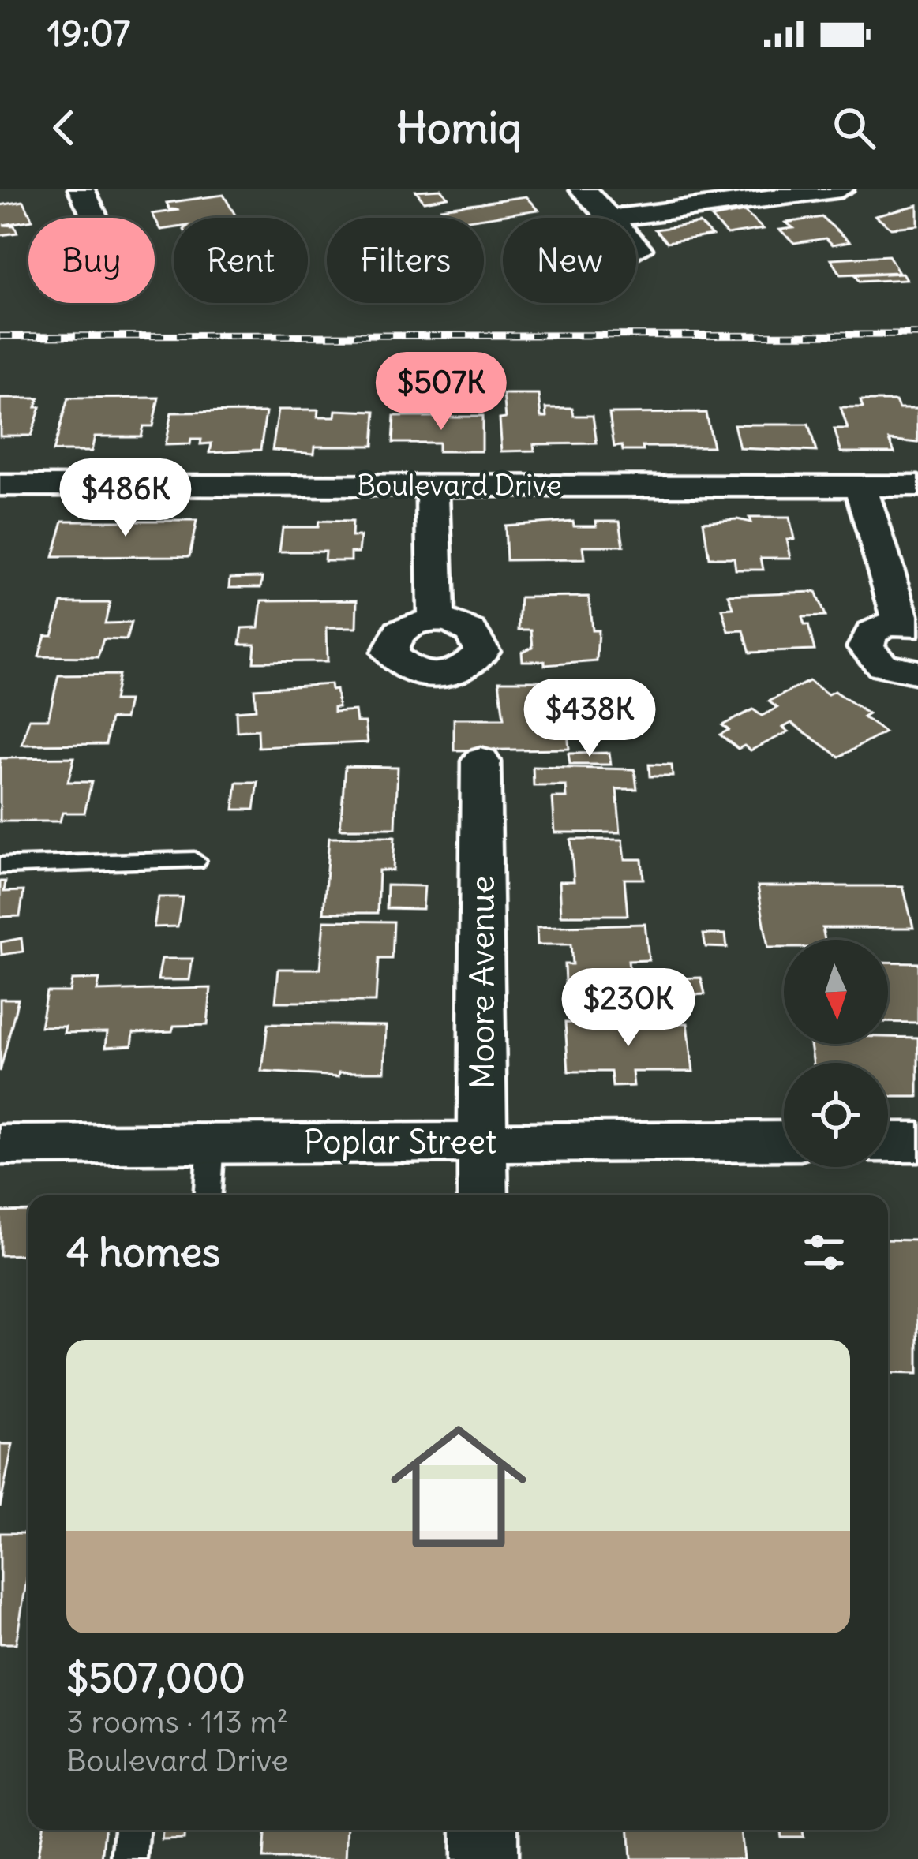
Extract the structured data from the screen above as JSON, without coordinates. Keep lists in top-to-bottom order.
{
  "streets": {
    "street": ["Boulevard Drive", "Moore Avenue", "Poplar Street"]
  },
  "crossings": [
    ["Moore Avenue", "Poplar Street"]
  ],
  "north": "bottom",
  "page": {
    "status": "19:07",
    "header": "Homiq",
    "chip": [
      "Buy",
      "Rent",
      "Filters",
      "New"
    ],
    "price": [
      "$507K",
      "$486K",
      "$438K",
      "$230K"
    ],
    "heading": "4 homes",
    "list": [
      {
        "name": "$507,000",
        "note": "3 rooms · 113 m² · Boulevard Drive"
      }
    ]
  }
}
